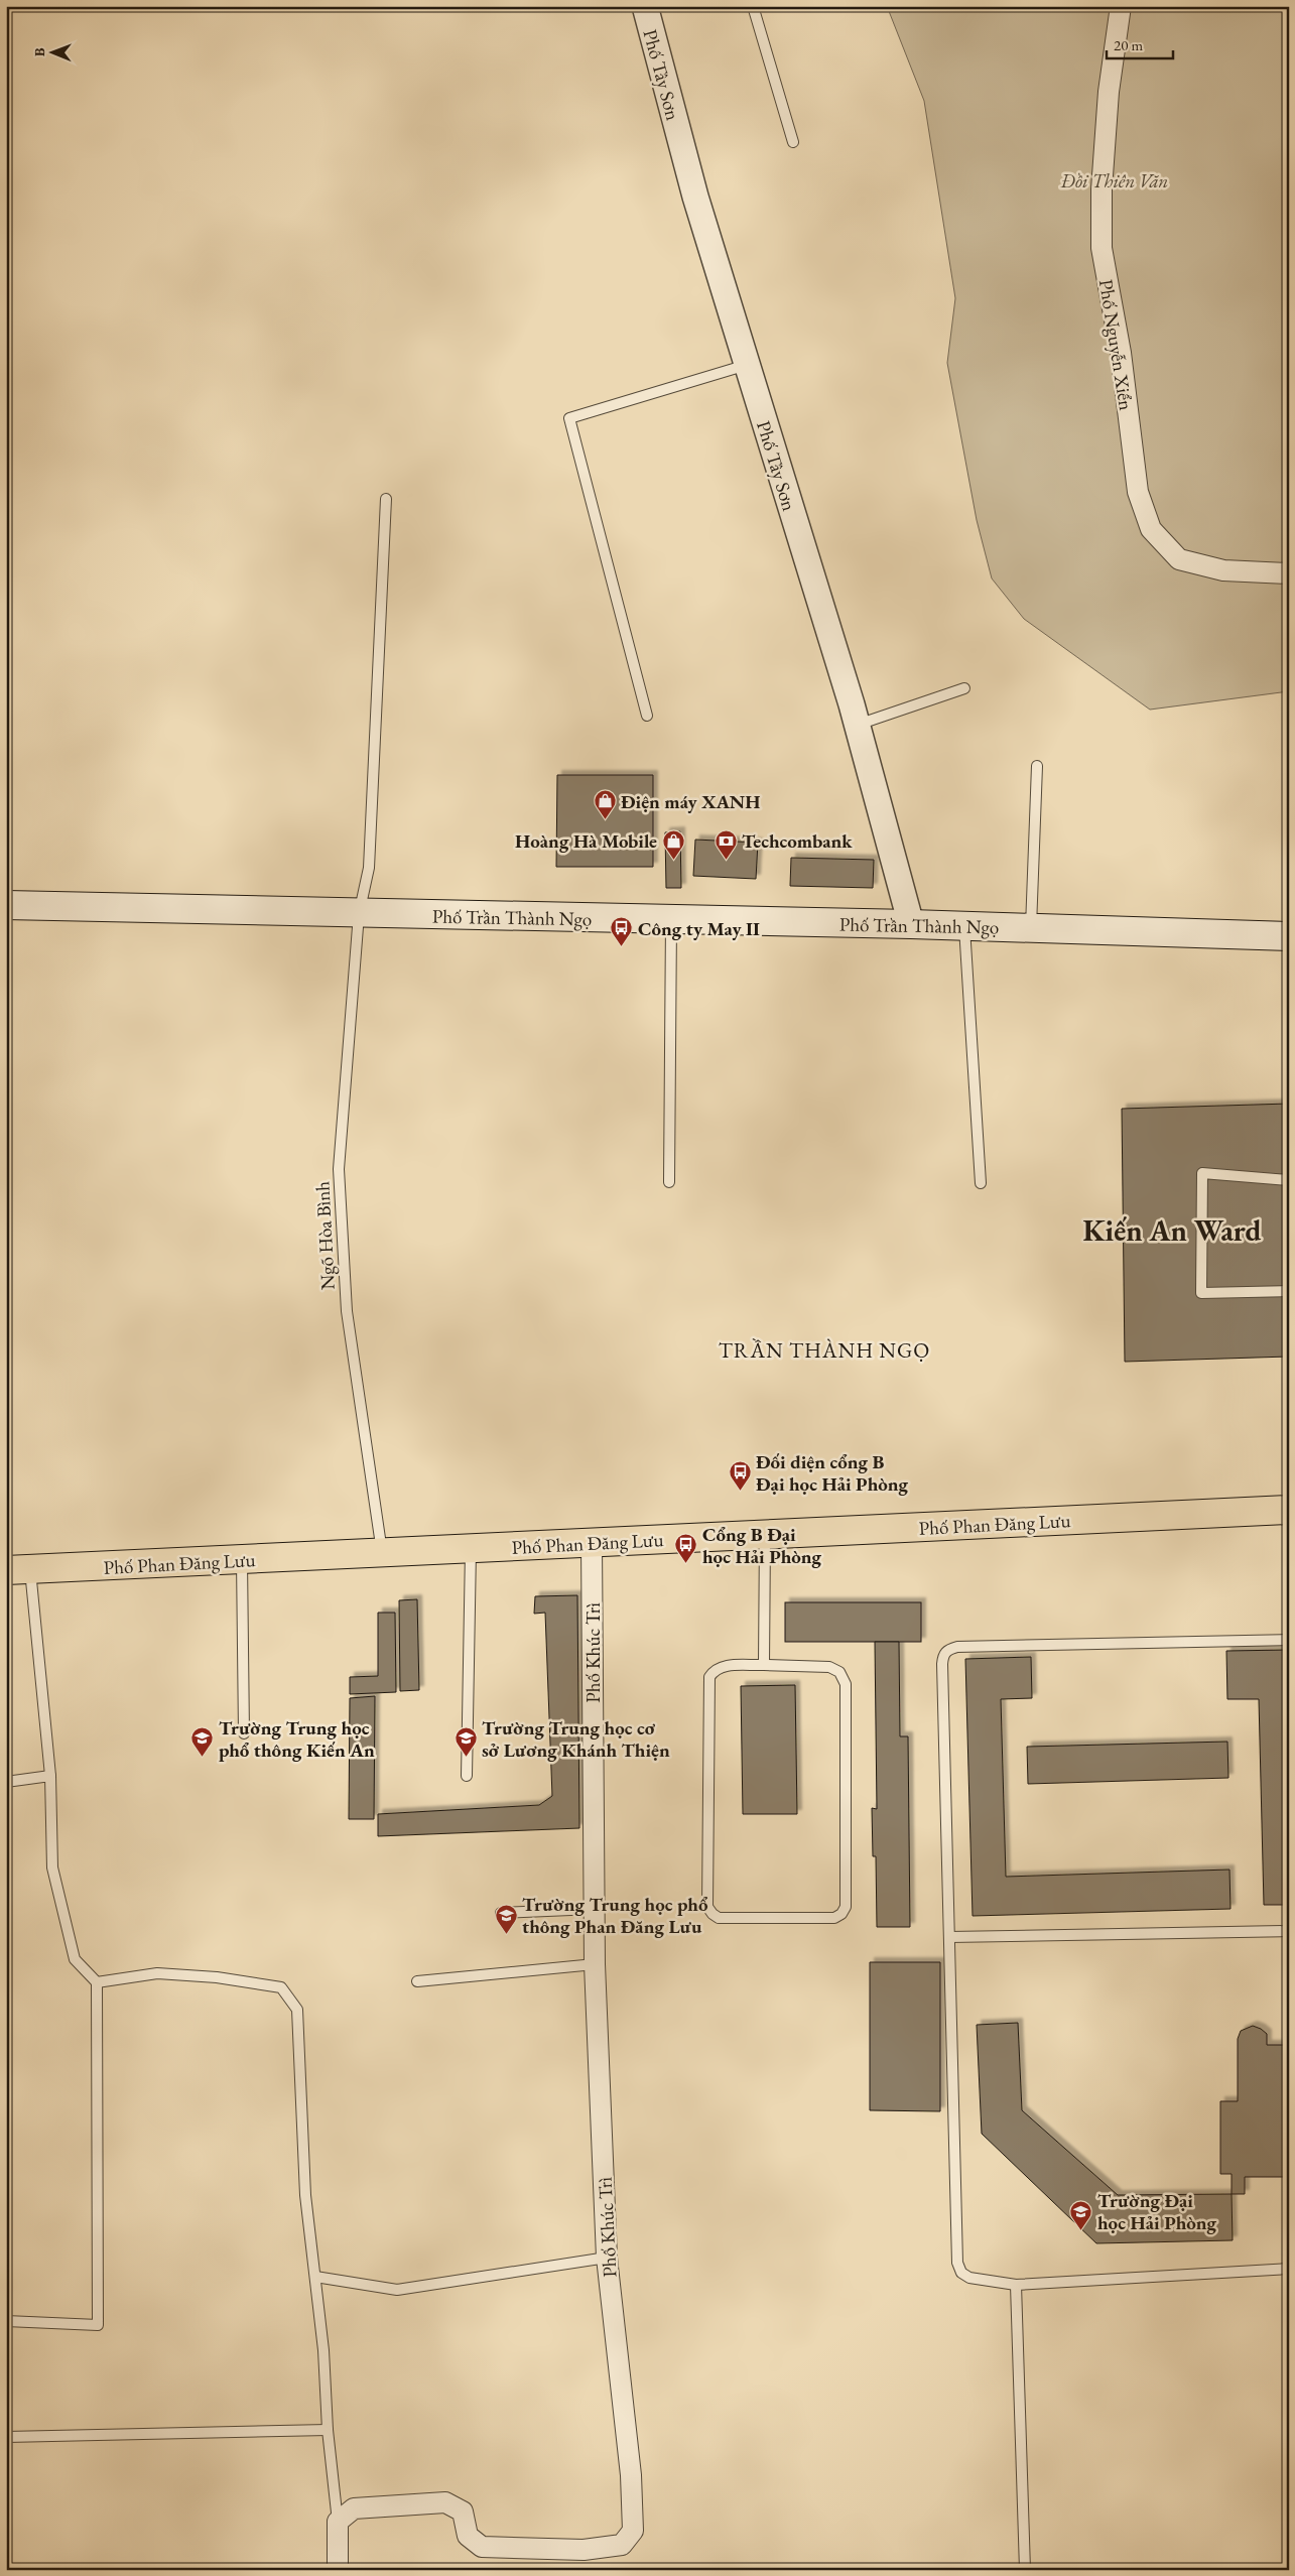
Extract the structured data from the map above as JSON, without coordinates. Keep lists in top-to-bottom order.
{
  "streets": {
    "main road": ["Phố Trần Thành Ngọ", "Phố Phan Đăng Lưu"],
    "street": ["Phố Tây Sơn", "Phố Nguyễn Xiển", "Phố Khúc Trì"],
    "lane": ["Ngõ Hòa Bình"]
  },
  "crossings": [
    ["Phố Tây Sơn", "Phố Trần Thành Ngọ"],
    ["Phố Trần Thành Ngọ", "Ngõ Hòa Bình"],
    ["Ngõ Hòa Bình", "Phố Phan Đăng Lưu"],
    ["Phố Phan Đăng Lưu", "Phố Khúc Trì"]
  ],
  "districts": ["Kiến An Ward", "TRẦN THÀNH NGỌ"],
  "parks": ["Đồi Thiên Văn"],
  "places": {
    "shop": ["Điện máy XANH", "Hoàng Hà Mobile"],
    "bank": ["Techcombank"],
    "bus stop": ["Công ty May II", "Đối diện cổng B Đại học Hải Phòng", "Cổng B Đại học Hải Phòng"],
    "school or university": [
      "Trường Trung học phổ thông Kiến An",
      "Trường Trung học cơ sở Lương Khánh Thiện",
      "Trường Trung học phổ thông Phan Đăng Lưu",
      "Trường Đại học Hải Phòng"
    ]
  },
  "scale_bar": "20 m",
  "north": "left"
}
